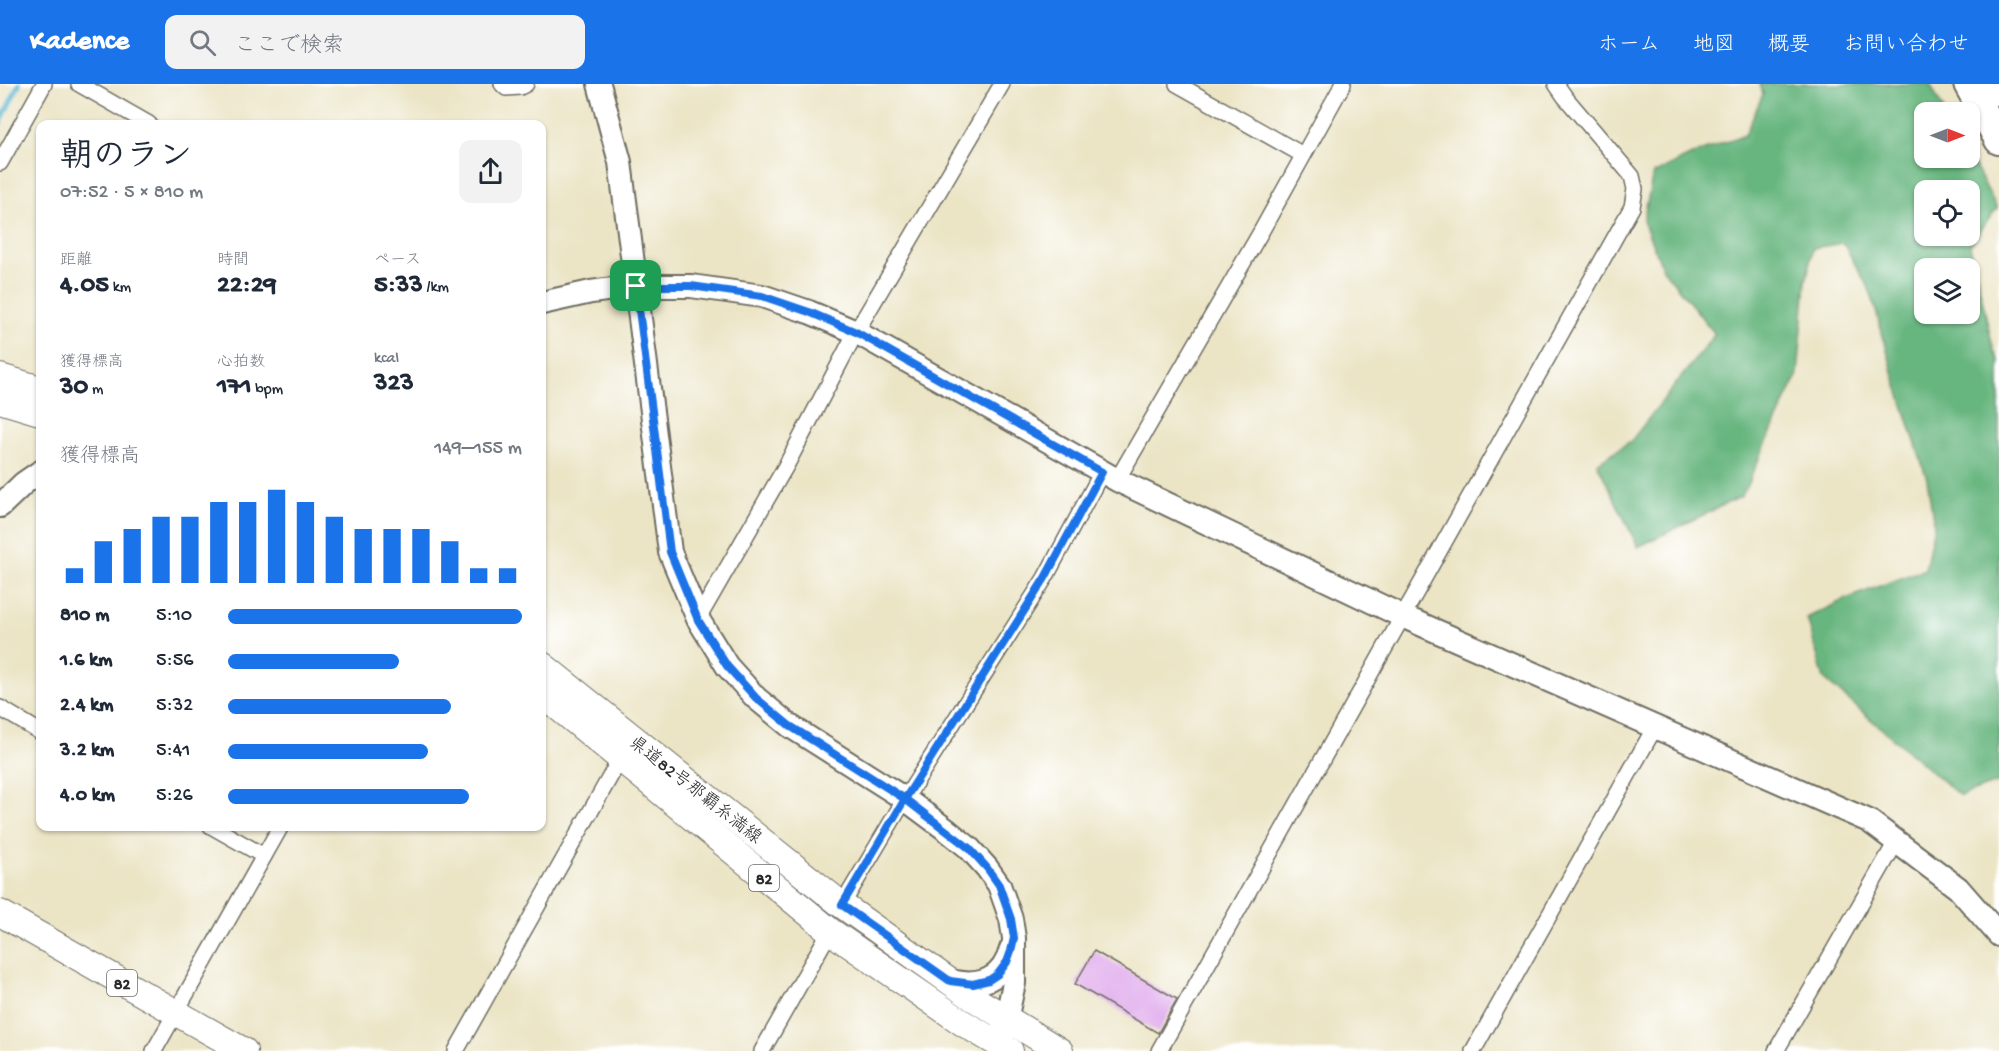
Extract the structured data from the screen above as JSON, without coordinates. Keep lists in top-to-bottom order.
{
  "streets": {
    "main road": ["県道82号那覇糸満線", "82"]
  },
  "north": "right",
  "page": {
    "header": "Kadence",
    "search": "ここで検索",
    "nav": [
      "ホーム",
      "地図",
      "概要",
      "お問い合わせ"
    ],
    "heading": ["朝のラン", "07:52 · 5 × 810 m"],
    "stats": [
      ["距離", "4.05 km"],
      ["時間", "22:29"],
      ["ペース", "5:33 /km"],
      ["獲得標高", "30 m"],
      ["心拍数", "171 bpm"],
      ["kcal", "323"]
    ],
    "chart": ["獲得標高", "149–155 m"],
    "list": [
      {
        "name": "810 m",
        "note": "5:10"
      },
      {
        "name": "1.6 km",
        "note": "5:56"
      },
      {
        "name": "2.4 km",
        "note": "5:32"
      },
      {
        "name": "3.2 km",
        "note": "5:41"
      },
      {
        "name": "4.0 km",
        "note": "5:26"
      }
    ]
  }
}
